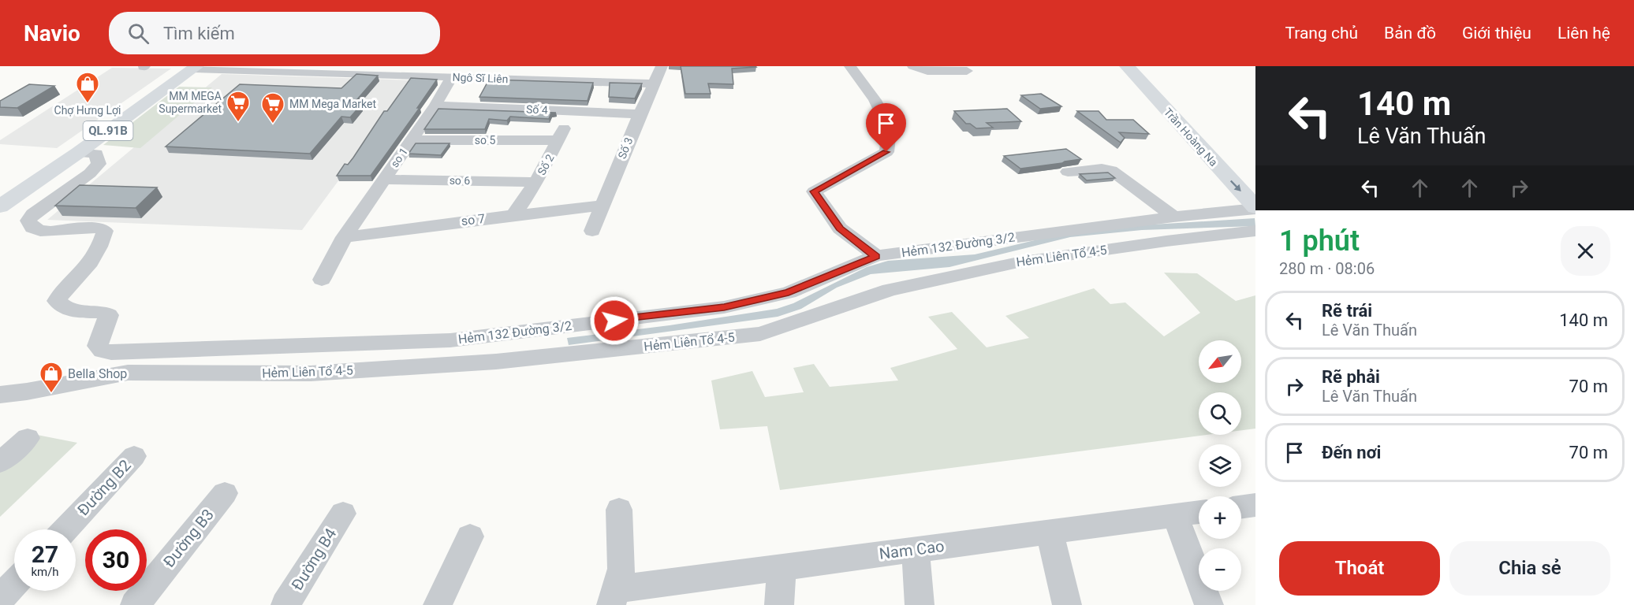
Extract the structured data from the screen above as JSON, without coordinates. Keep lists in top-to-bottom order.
{
  "streets": {
    "main road": ["QL.91B", "Trần Hoàng Na"],
    "street": [
      "Ngô Sĩ Liên",
      "Số 4",
      "so 5",
      "Số 3",
      "so 1",
      "Số 2",
      "so 6",
      "so 7",
      "Hẻm 132 Đường 3/2",
      "Hẻm Liên Tổ 4-5",
      "Đường B2",
      "Đường B3",
      "Nam Cao",
      "Đường B4"
    ]
  },
  "crossings": [
    ["Ngô Sĩ Liên", "QL.91B"],
    ["Ngô Sĩ Liên", "Số 3"],
    ["Ngô Sĩ Liên", "so 1"],
    ["Số 4", "Số 3"],
    ["Số 4", "so 1"],
    ["Số 4", "Số 2"],
    ["QL.91B", "Hẻm 132 Đường 3/2"],
    ["Trần Hoàng Na", "Hẻm 132 Đường 3/2"],
    ["so 5", "so 1"],
    ["so 5", "Số 2"],
    ["Số 3", "so 7"],
    ["so 1", "so 6"],
    ["so 1", "so 7"],
    ["Số 2", "so 6"],
    ["Số 2", "so 7"]
  ],
  "places": {
    "shop": ["Chợ Hưng Lợi", "Bella Shop"],
    "supermarket": ["MM MEGA Supermarket", "MM Mega Market"]
  },
  "north": "bottom left",
  "page": {
    "header": "Navio",
    "search": "Tìm kiếm",
    "nav": [
      "Trang chủ",
      "Bản đồ",
      "Giới thiệu",
      "Liên hệ"
    ],
    "turn": ["140 m", "Lê Văn Thuấn"],
    "heading": ["1 phút", "280 m · 08:06"],
    "list": [
      {
        "name": "Rẽ trái",
        "note": "Lê Văn Thuấn",
        "value": "140 m"
      },
      {
        "name": "Rẽ phải",
        "note": "Lê Văn Thuấn",
        "value": "70 m"
      },
      {
        "name": "Đến nơi",
        "value": "70 m"
      }
    ],
    "map_buttons": ["+", "−"],
    "speed": "27 km/h",
    "limit": "30",
    "buttons": ["Thoát", "Chia sẻ"]
  }
}
